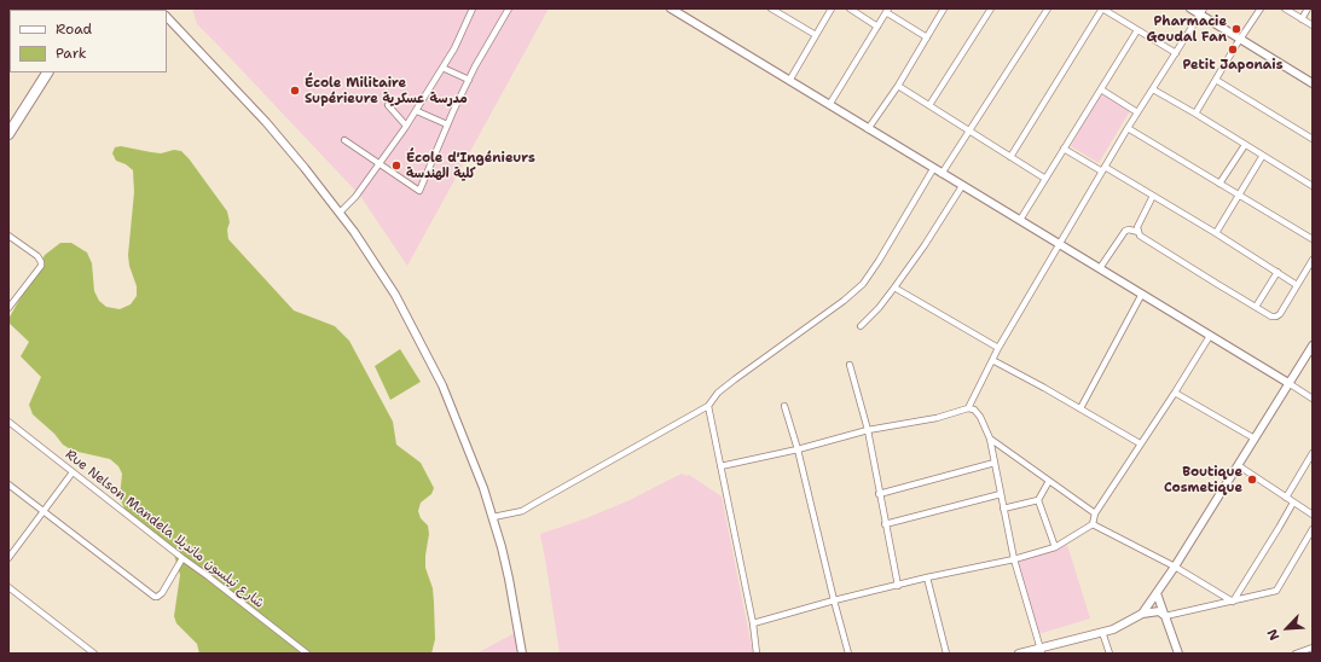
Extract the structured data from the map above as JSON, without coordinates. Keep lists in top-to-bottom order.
{
  "streets": {
    "street": ["Rue Nelson Mandela شارع نيلسون مانديلا"]
  },
  "places": [
    "Pharmacie Goudal Fan",
    "Petit Japonais",
    "École Militaire Supérieure مدرسة عسكرية",
    "École d'Ingénieurs كلية الهندسة",
    "Boutique Cosmetique"
  ],
  "legend": ["Road", "Park"],
  "north": "bottom left"
}
